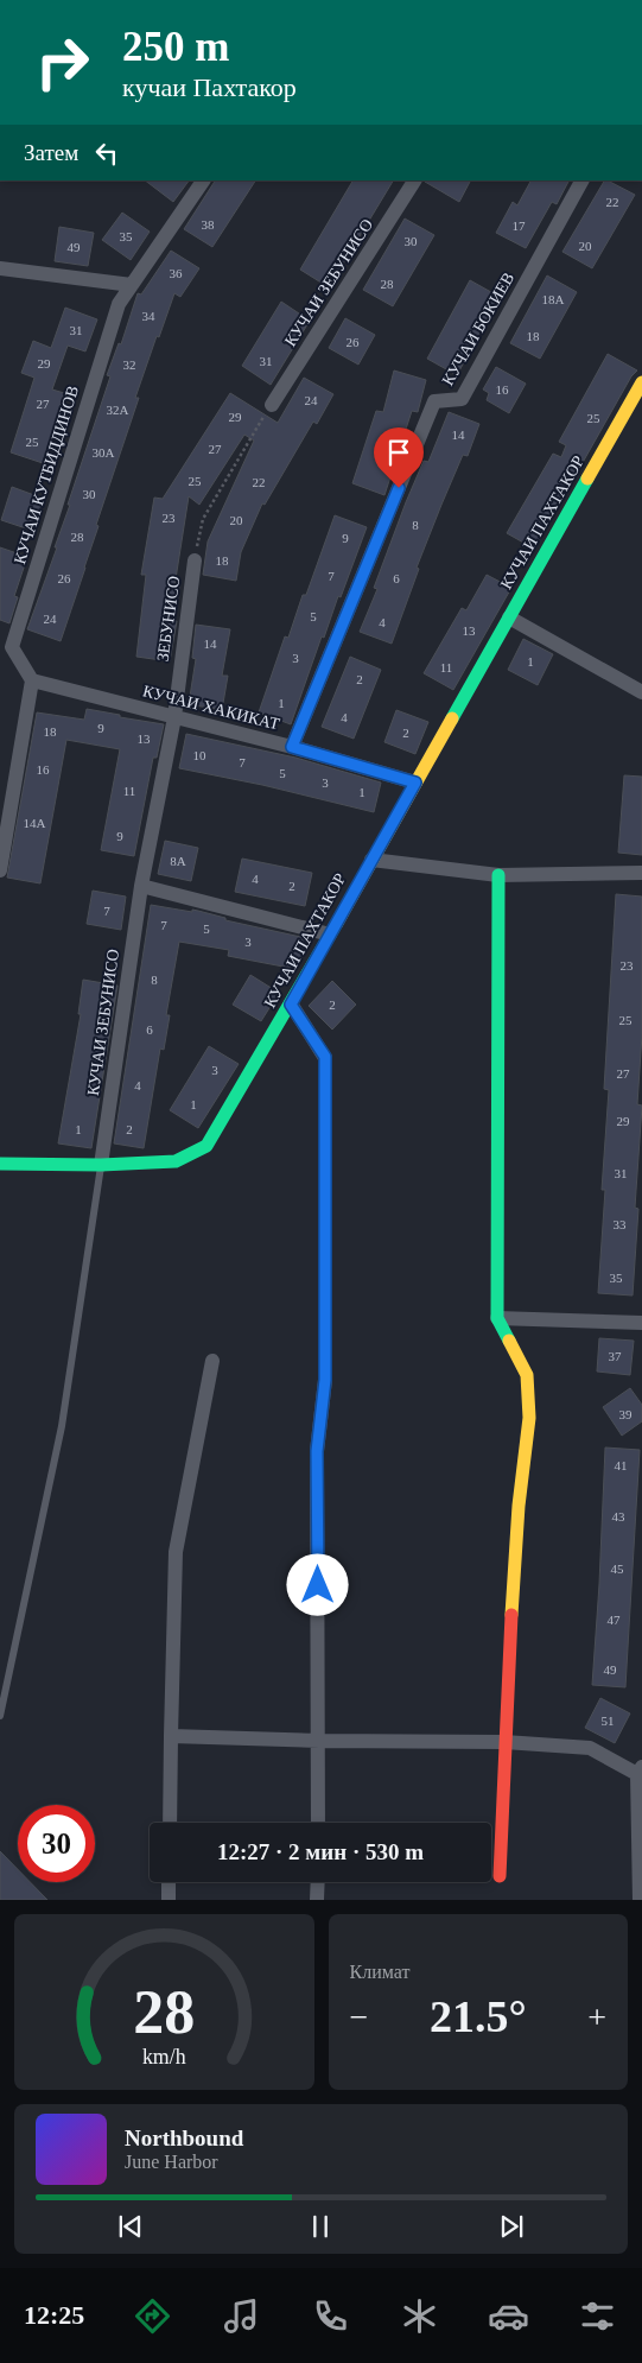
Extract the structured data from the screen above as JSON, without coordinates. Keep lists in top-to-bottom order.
{
  "streets": {
    "main road": ["КУЧАИ ПАХТАКОР"],
    "street": [
      "КУЧАИ ЗЕБУНИСО",
      "КУЧАИ БОКИЕВ",
      "КУЧАИ КУТБИДДИНОВ",
      "ЗЕБУНИСО",
      "КУЧАИ ХАКИКАТ"
    ]
  },
  "crossings": [
    ["КУЧАИ ЗЕБУНИСО", "КУЧАИ ПАХТАКОР"],
    ["КУЧАИ ЗЕБУНИСО", "ЗЕБУНИСО"],
    ["КУЧАИ ЗЕБУНИСО", "КУЧАИ ХАКИКАТ"],
    ["КУЧАИ БОКИЕВ", "КУЧАИ ХАКИКАТ"],
    ["КУЧАИ КУТБИДДИНОВ", "КУЧАИ ХАКИКАТ"],
    ["КУЧАИ ПАХТАКОР", "КУЧАИ ХАКИКАТ"],
    ["ЗЕБУНИСО", "КУЧАИ ХАКИКАТ"]
  ],
  "house_numbers": [
    "22",
    "38",
    "17",
    "35",
    "30",
    "20",
    "49",
    "36",
    "28",
    "18А",
    "34",
    "31",
    "18",
    "26",
    "31",
    "29",
    "32",
    "16",
    "24",
    "27",
    "32А",
    "29",
    "25",
    "14",
    "25",
    "27",
    "30А",
    "25",
    "22",
    "30",
    "23",
    "20",
    "8",
    "28",
    "9",
    "18",
    "7",
    "26",
    "6",
    "5",
    "24",
    "4",
    "13",
    "14",
    "3",
    "1",
    "11",
    "2",
    "1",
    "4",
    "9",
    "18",
    "2",
    "13",
    "10",
    "7",
    "16",
    "5",
    "3",
    "11",
    "1",
    "14А",
    "9",
    "8А",
    "4",
    "2",
    "7",
    "7",
    "5",
    "3",
    "23",
    "8",
    "2",
    "25",
    "6",
    "3",
    "27",
    "4",
    "1",
    "29",
    "1",
    "2",
    "31",
    "33",
    "35",
    "37",
    "39",
    "41",
    "43",
    "45",
    "47",
    "49",
    "51"
  ],
  "page": {
    "turn": ["250 m", "кучаи Пахтакор"],
    "then": "Затем",
    "limit": "30",
    "trip": "12:27 · 2 мин · 530 m",
    "tile": "Климат",
    "heat": ["−", "21.5°", "+"],
    "song": ["Northbound", "June Harbor"],
    "tabs": "12:25",
    "gauge": ["28", "km/h"]
  }
}
